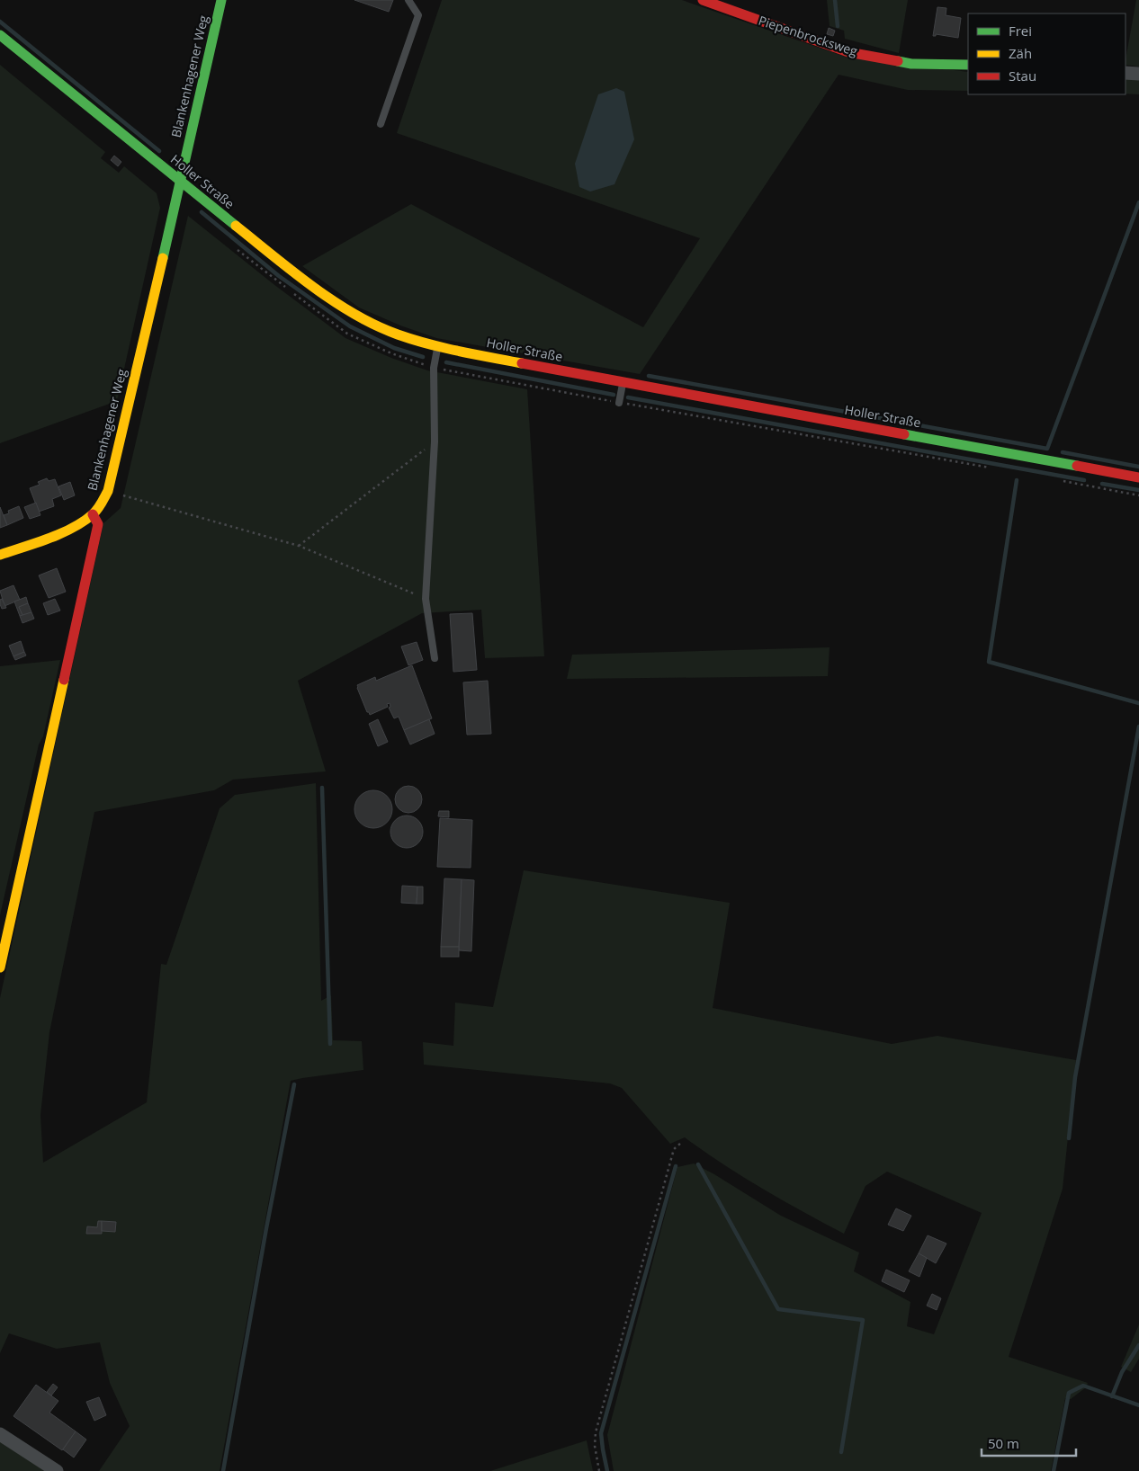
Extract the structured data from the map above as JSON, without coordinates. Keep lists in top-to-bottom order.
{
  "streets": {
    "street": ["Piepenbrocksweg", "Blankenhagener Weg", "Holler Straße"]
  },
  "crossings": [
    ["Blankenhagener Weg", "Holler Straße"]
  ],
  "legend": ["Frei", "Zäh", "Stau"],
  "scale_bar": "50 m"
}
